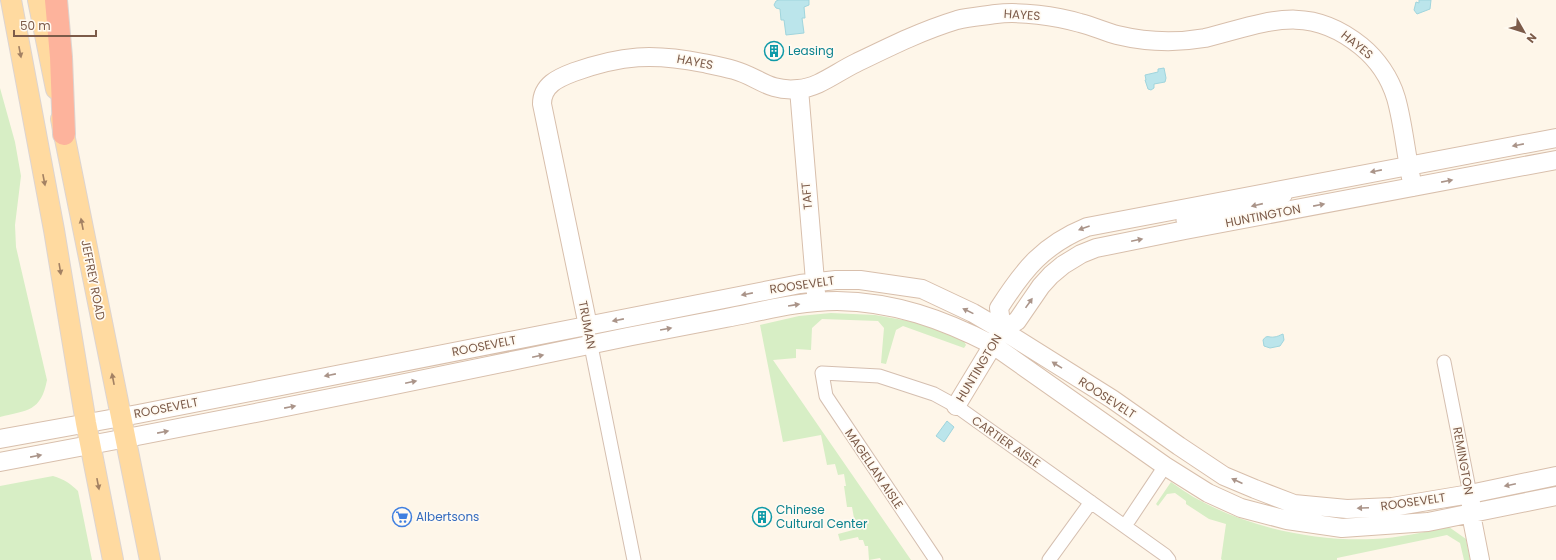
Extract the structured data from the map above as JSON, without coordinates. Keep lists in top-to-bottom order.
{
  "streets": {
    "main road": ["JEFFREY ROAD"],
    "street": [
      "HAYES",
      "TAFT",
      "HUNTINGTON",
      "ROOSEVELT",
      "TRUMAN",
      "CARTIER AISLE",
      "REMINGTON",
      "MAGELLAN AISLE"
    ]
  },
  "crossings": [
    ["HAYES", "TAFT"],
    ["HAYES", "HUNTINGTON"],
    ["HAYES", "TRUMAN"],
    ["TAFT", "ROOSEVELT"],
    ["HUNTINGTON", "ROOSEVELT"],
    ["HUNTINGTON", "CARTIER AISLE"],
    ["JEFFREY ROAD", "ROOSEVELT"],
    ["ROOSEVELT", "TRUMAN"],
    ["ROOSEVELT", "REMINGTON"],
    ["CARTIER AISLE", "MAGELLAN AISLE"]
  ],
  "places": {
    "building": ["Leasing", "Chinese Cultural Center"],
    "supermarket": ["Albertsons"]
  },
  "scale_bar": "50 m",
  "north": "bottom right"
}
